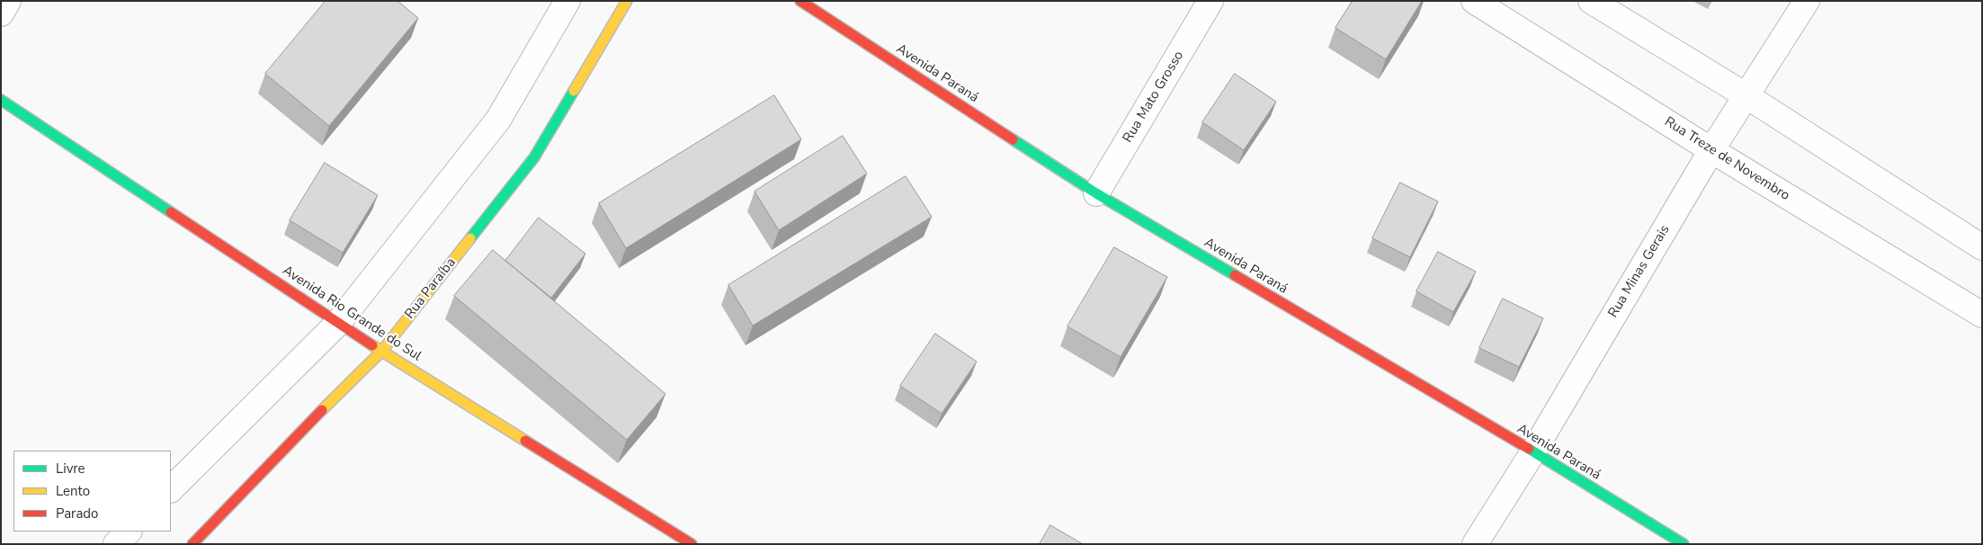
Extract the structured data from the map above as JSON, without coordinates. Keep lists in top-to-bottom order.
{
  "streets": {
    "street": [
      "Avenida Paraná",
      "Rua Mato Grosso",
      "Rua Treze de Novembro",
      "Rua Minas Gerais",
      "Rua Paraíba",
      "Avenida Rio Grande do Sul"
    ]
  },
  "crossings": [
    ["Avenida Paraná", "Rua Mato Grosso"],
    ["Avenida Paraná", "Rua Minas Gerais"],
    ["Rua Treze de Novembro", "Rua Minas Gerais"],
    ["Rua Paraíba", "Avenida Rio Grande do Sul"]
  ],
  "legend": ["Livre", "Lento", "Parado"]
}
